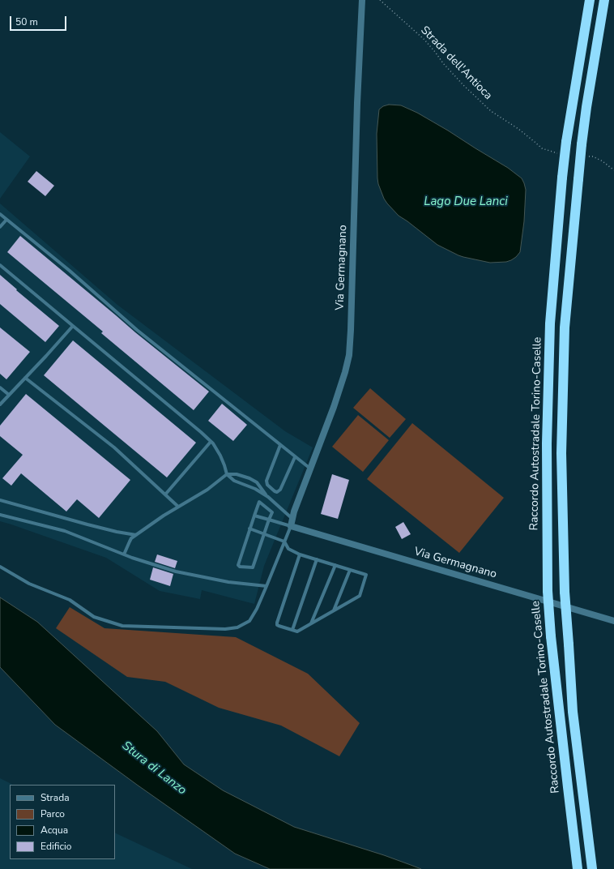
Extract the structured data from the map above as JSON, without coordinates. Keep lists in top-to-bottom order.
{
  "streets": {
    "highway": ["Raccordo Autostradale Torino-Caselle"],
    "street": ["Via Germagnano"],
    "path": ["Strada dell'Antioca"]
  },
  "water": ["Lago Due Lanci", "Stura di Lanzo"],
  "legend": [
    "Strada",
    "Parco",
    "Acqua",
    "Edificio"
  ],
  "scale_bar": "50 m"
}
